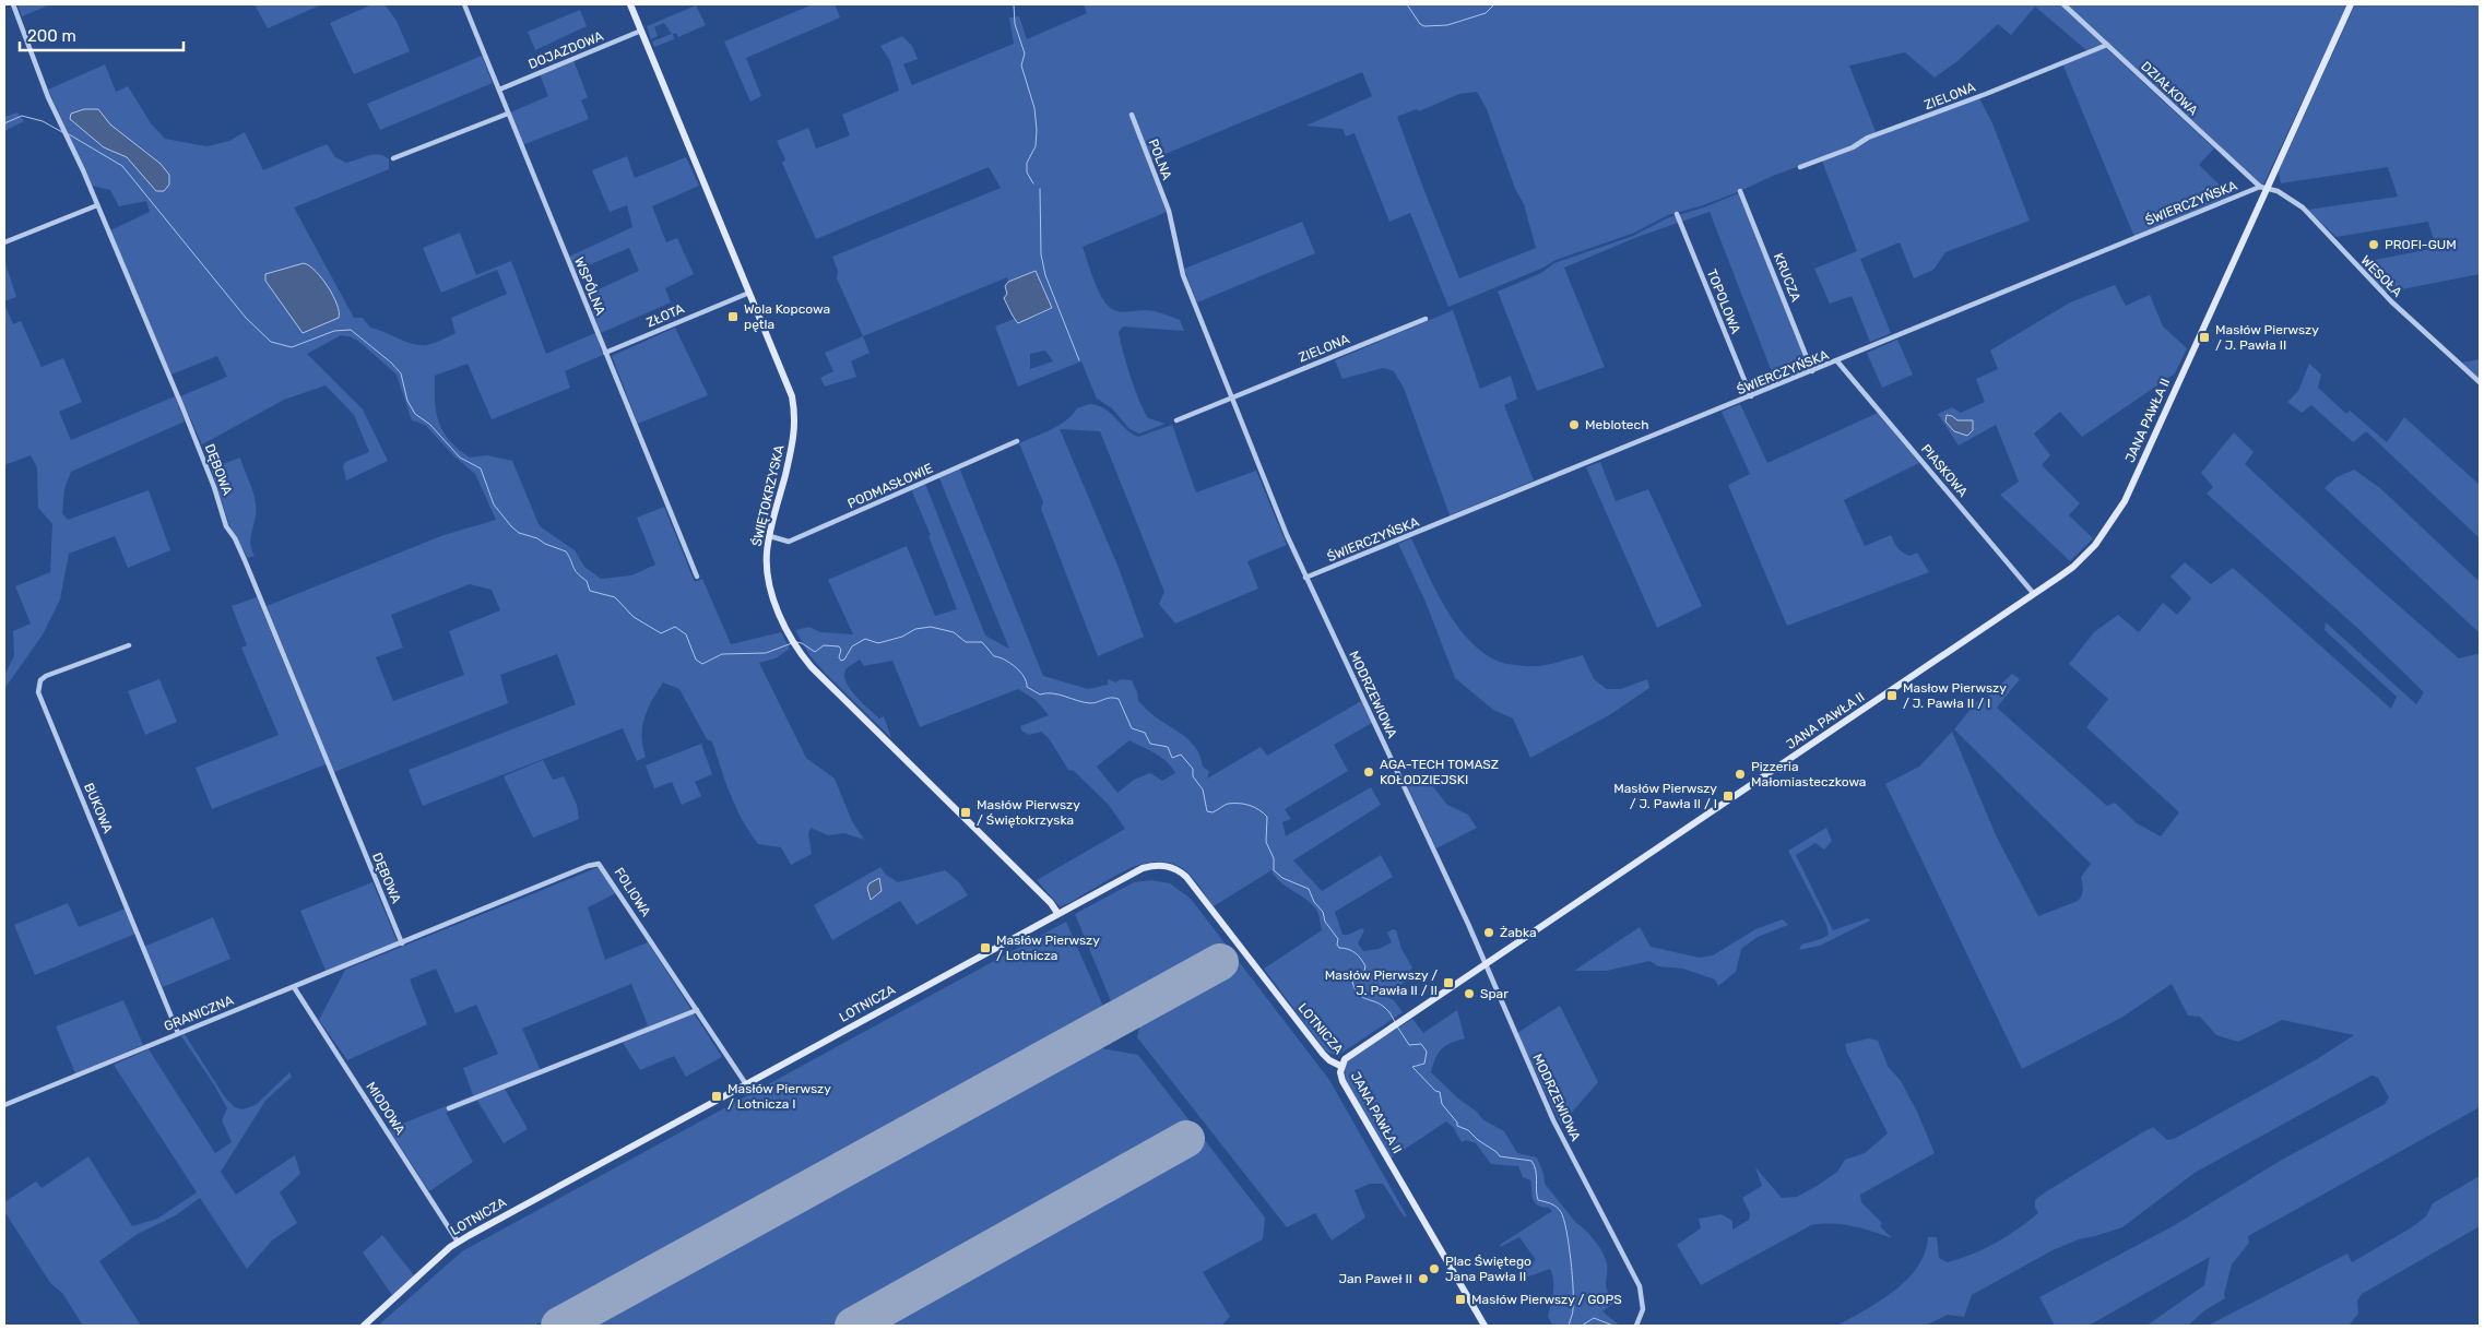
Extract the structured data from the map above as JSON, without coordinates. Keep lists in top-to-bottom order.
{
  "streets": {
    "main road": ["JANA PAWŁA II", "ŚWIĘTOKRZYSKA", "LOTNICZA"],
    "street": [
      "DOJAZDOWA",
      "DZIAŁKOWA",
      "ZIELONA",
      "POLNA",
      "ŚWIERCZYŃSKA",
      "WESOŁA",
      "KRUCZA",
      "WSPÓLNA",
      "TOPOLOWA",
      "ZŁOTA",
      "DĘBOWA",
      "PIASKOWA",
      "PODMASŁOWIE",
      "MODRZEWIOWA",
      "BUKOWA",
      "FOLIOWA",
      "GRANICZNA",
      "MIODOWA"
    ]
  },
  "crossings": [
    ["DOJAZDOWA", "WSPÓLNA"],
    ["DOJAZDOWA", "ŚWIĘTOKRZYSKA"],
    ["DZIAŁKOWA", "ZIELONA"],
    ["DZIAŁKOWA", "ŚWIERCZYŃSKA"],
    ["DZIAŁKOWA", "WESOŁA"],
    ["DZIAŁKOWA", "JANA PAWŁA II"],
    ["ZIELONA", "MODRZEWIOWA"],
    ["POLNA", "MODRZEWIOWA"],
    ["ŚWIERCZYŃSKA", "WESOŁA"],
    ["ŚWIERCZYŃSKA", "KRUCZA"],
    ["ŚWIERCZYŃSKA", "TOPOLOWA"],
    ["ŚWIERCZYŃSKA", "JANA PAWŁA II"],
    ["ŚWIERCZYŃSKA", "PIASKOWA"],
    ["ŚWIERCZYŃSKA", "MODRZEWIOWA"],
    ["WESOŁA", "JANA PAWŁA II"],
    ["WSPÓLNA", "ZŁOTA"],
    ["ZŁOTA", "ŚWIĘTOKRZYSKA"],
    ["JANA PAWŁA II", "PIASKOWA"],
    ["JANA PAWŁA II", "MODRZEWIOWA"],
    ["JANA PAWŁA II", "LOTNICZA"],
    ["DĘBOWA", "FOLIOWA"],
    ["DĘBOWA", "GRANICZNA"],
    ["PODMASŁOWIE", "ŚWIĘTOKRZYSKA"],
    ["ŚWIĘTOKRZYSKA", "LOTNICZA"],
    ["BUKOWA", "GRANICZNA"],
    ["FOLIOWA", "LOTNICZA"],
    ["FOLIOWA", "GRANICZNA"],
    ["LOTNICZA", "MIODOWA"],
    ["GRANICZNA", "MIODOWA"]
  ],
  "places": {
    "other": [
      "PROFI-GUM",
      "Meblotech",
      "AGA-TECH TOMASZ KOŁODZIEJSKI",
      "Pizzeria Małomiasteczkowa",
      "Żabka",
      "Spar",
      "Plac Świętego Jana Pawła II",
      "Jan Paweł II"
    ],
    "transit": [
      "Wola Kopcowa pętla",
      "Masłów Pierwszy / J. Pawła II",
      "Masłow Pierwszy / J. Pawła II / I",
      "Masłów Pierwszy / J. Pawła II / I",
      "Masłów Pierwszy / Świętokrzyska",
      "Masłów Pierwszy / Lotnicza",
      "Masłów Pierwszy / J. Pawła II / II",
      "Masłów Pierwszy / Lotnicza I",
      "Masłów Pierwszy / GOPS"
    ]
  },
  "scale_bar": "200 m"
}
